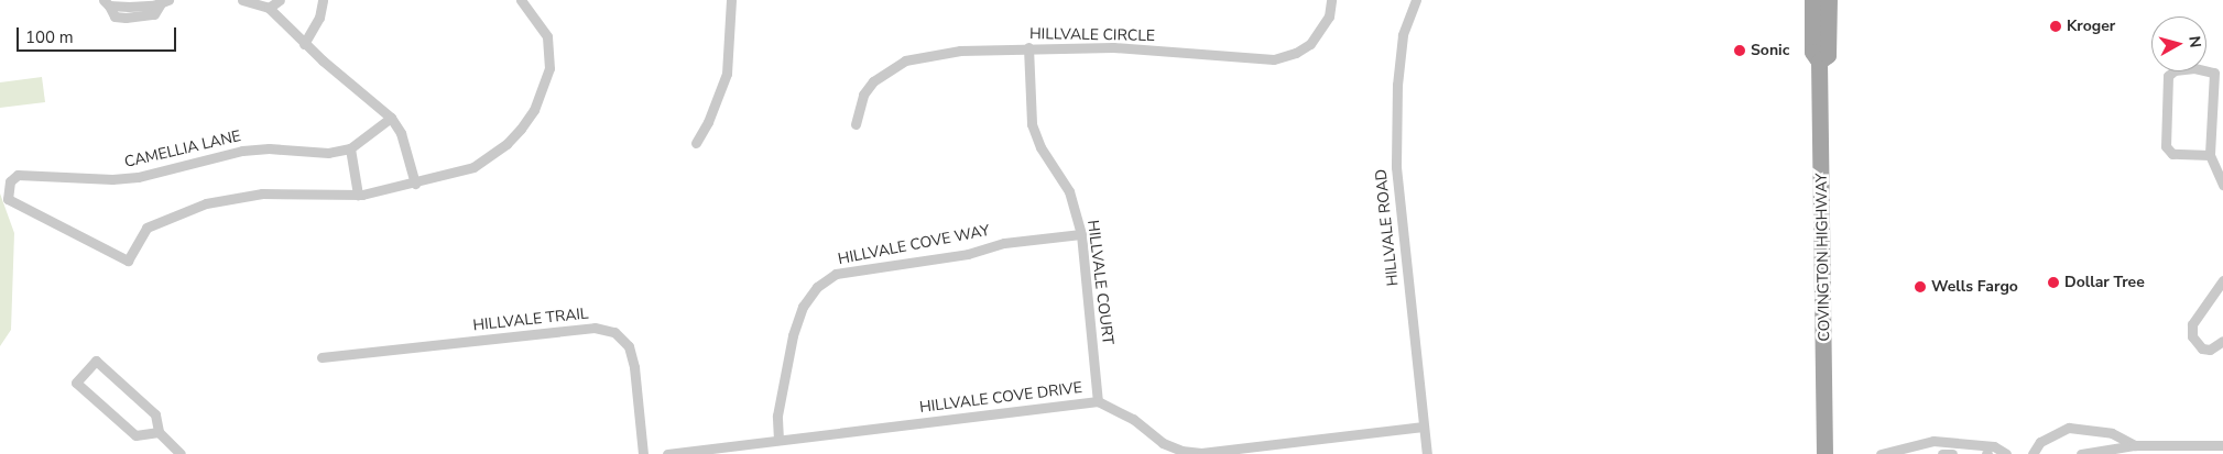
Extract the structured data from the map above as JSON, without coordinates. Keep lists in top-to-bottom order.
{
  "streets": {
    "main road": ["COVINGTON HIGHWAY"],
    "street": [
      "HILLVALE CIRCLE",
      "CAMELLIA LANE",
      "HILLVALE ROAD",
      "HILLVALE COVE WAY",
      "HILLVALE COURT",
      "HILLVALE TRAIL",
      "HILLVALE COVE DRIVE"
    ]
  },
  "crossings": [
    ["HILLVALE CIRCLE", "HILLVALE COURT"],
    ["HILLVALE ROAD", "HILLVALE COVE DRIVE"],
    ["HILLVALE COVE WAY", "HILLVALE COURT"],
    ["HILLVALE COVE WAY", "HILLVALE COVE DRIVE"],
    ["HILLVALE COURT", "HILLVALE COVE DRIVE"]
  ],
  "places": [
    "Kroger",
    "Sonic",
    "Dollar Tree",
    "Wells Fargo"
  ],
  "scale_bar": "100 m",
  "north": "right"
}
